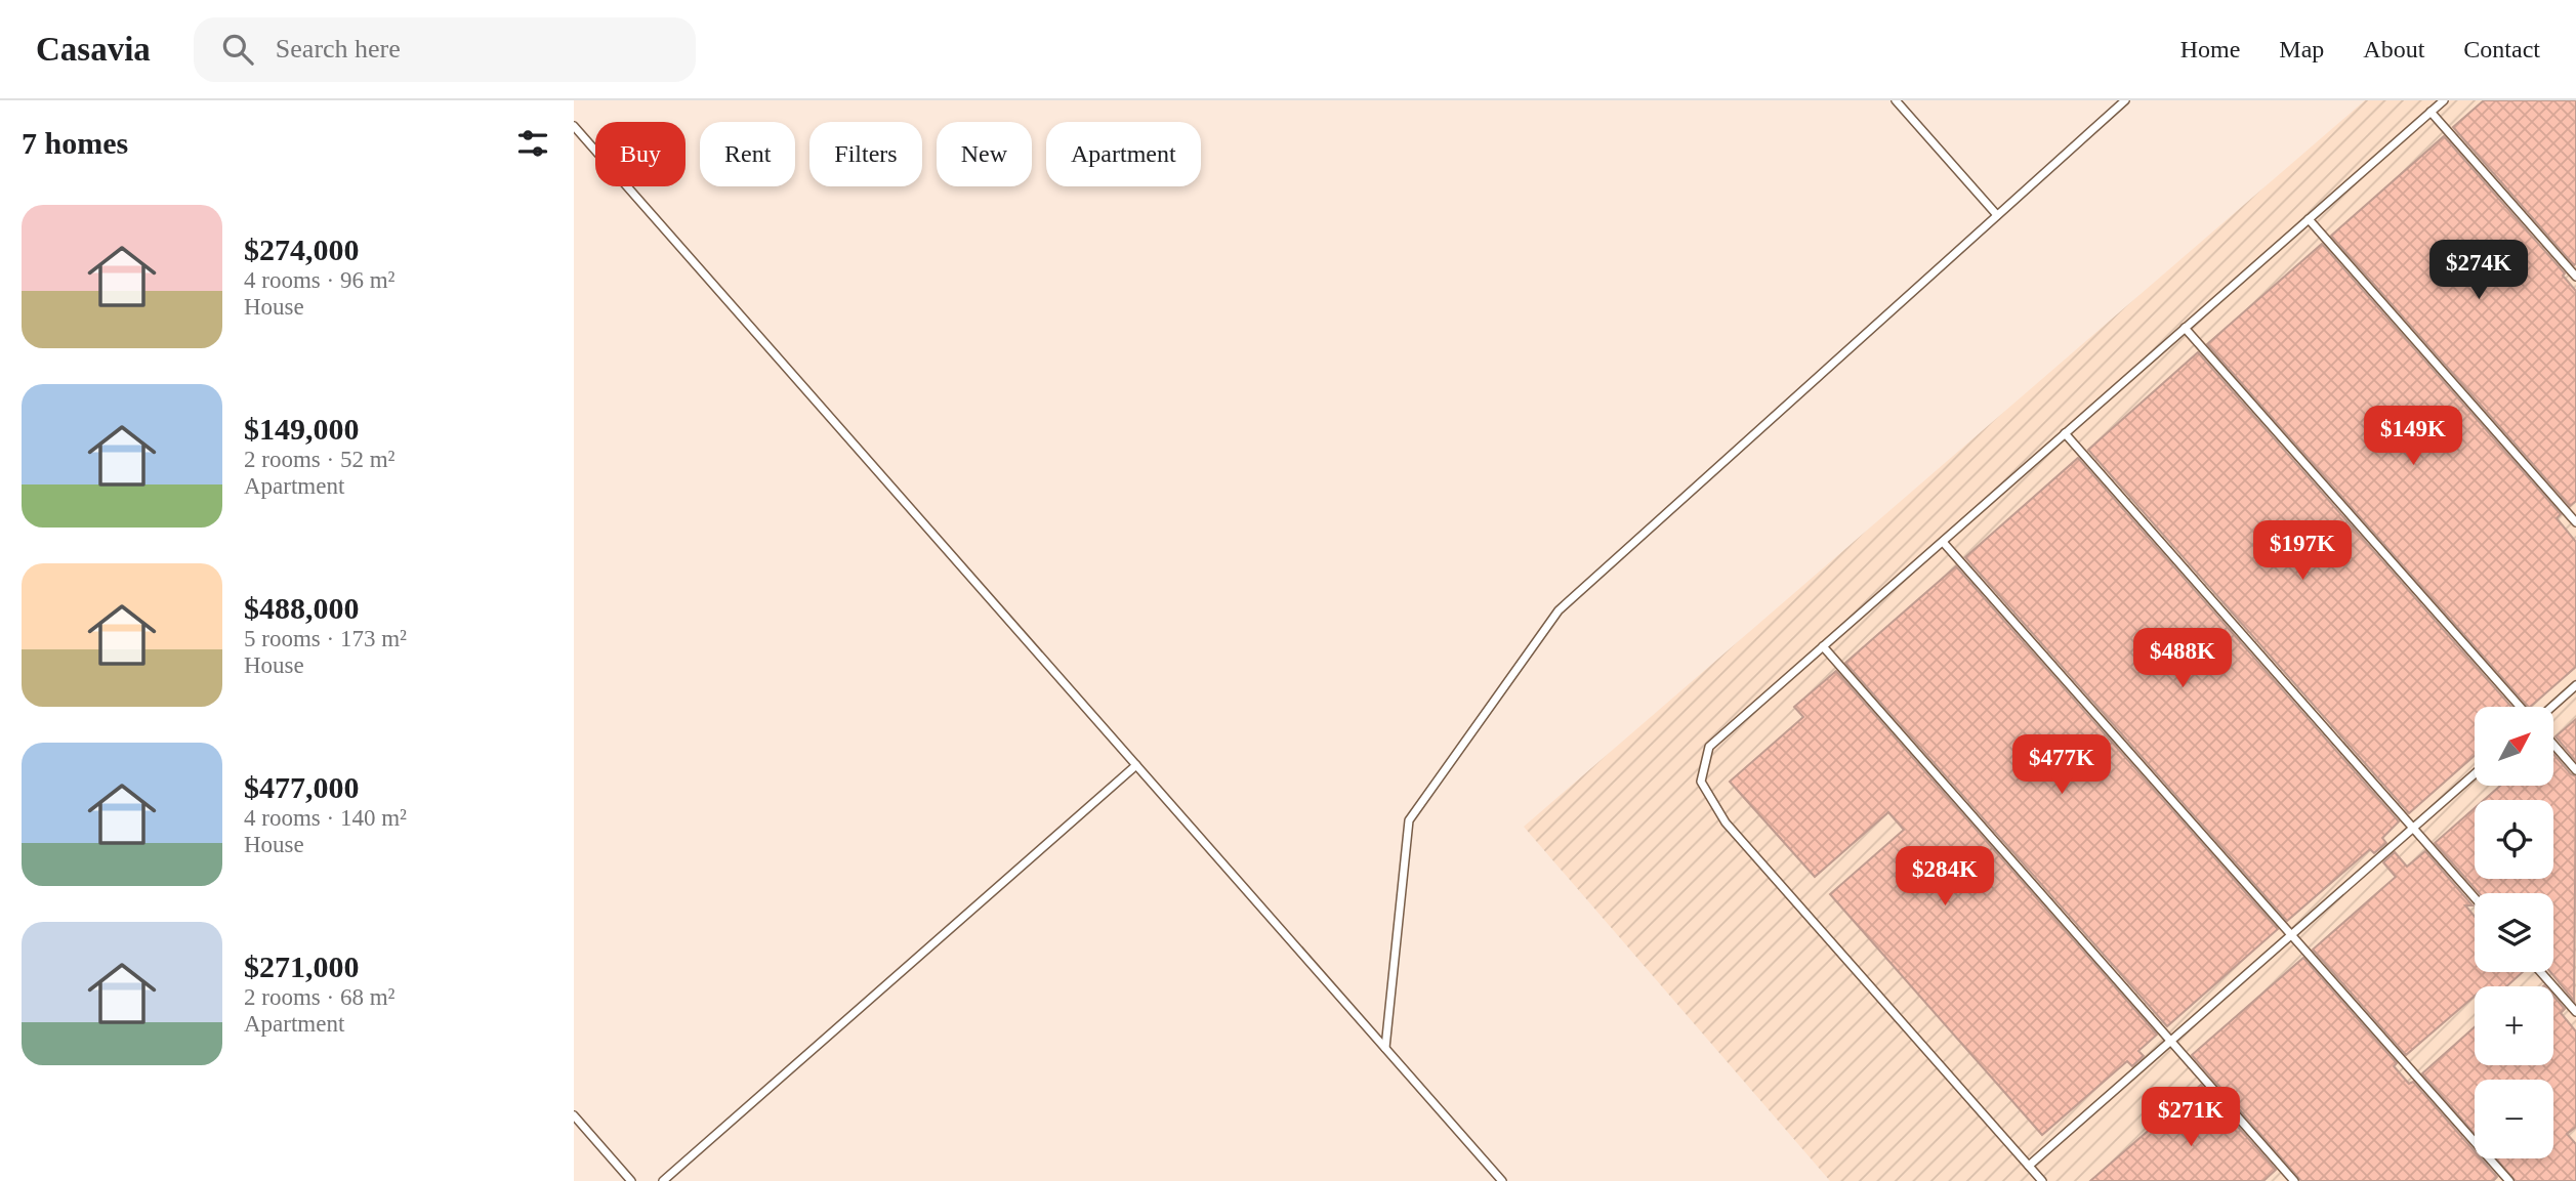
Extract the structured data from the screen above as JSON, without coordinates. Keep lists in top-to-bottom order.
{
  "north": "top right",
  "page": {
    "header": "Casavia",
    "search": "Search here",
    "nav": [
      "Home",
      "Map",
      "About",
      "Contact"
    ],
    "heading": "7 homes",
    "chip": [
      "Buy",
      "Rent",
      "Filters",
      "New",
      "Apartment"
    ],
    "list": [
      {
        "name": "$274,000",
        "note": "4 rooms · 96 m² · House"
      },
      {
        "name": "$149,000",
        "note": "2 rooms · 52 m² · Apartment"
      },
      {
        "name": "$488,000",
        "note": "5 rooms · 173 m² · House"
      },
      {
        "name": "$477,000",
        "note": "4 rooms · 140 m² · House"
      },
      {
        "name": "$271,000",
        "note": "2 rooms · 68 m² · Apartment"
      }
    ],
    "price": [
      "$274K",
      "$149K",
      "$197K",
      "$488K",
      "$477K",
      "$284K",
      "$271K"
    ],
    "map_buttons": ["+", "−"]
  }
}
